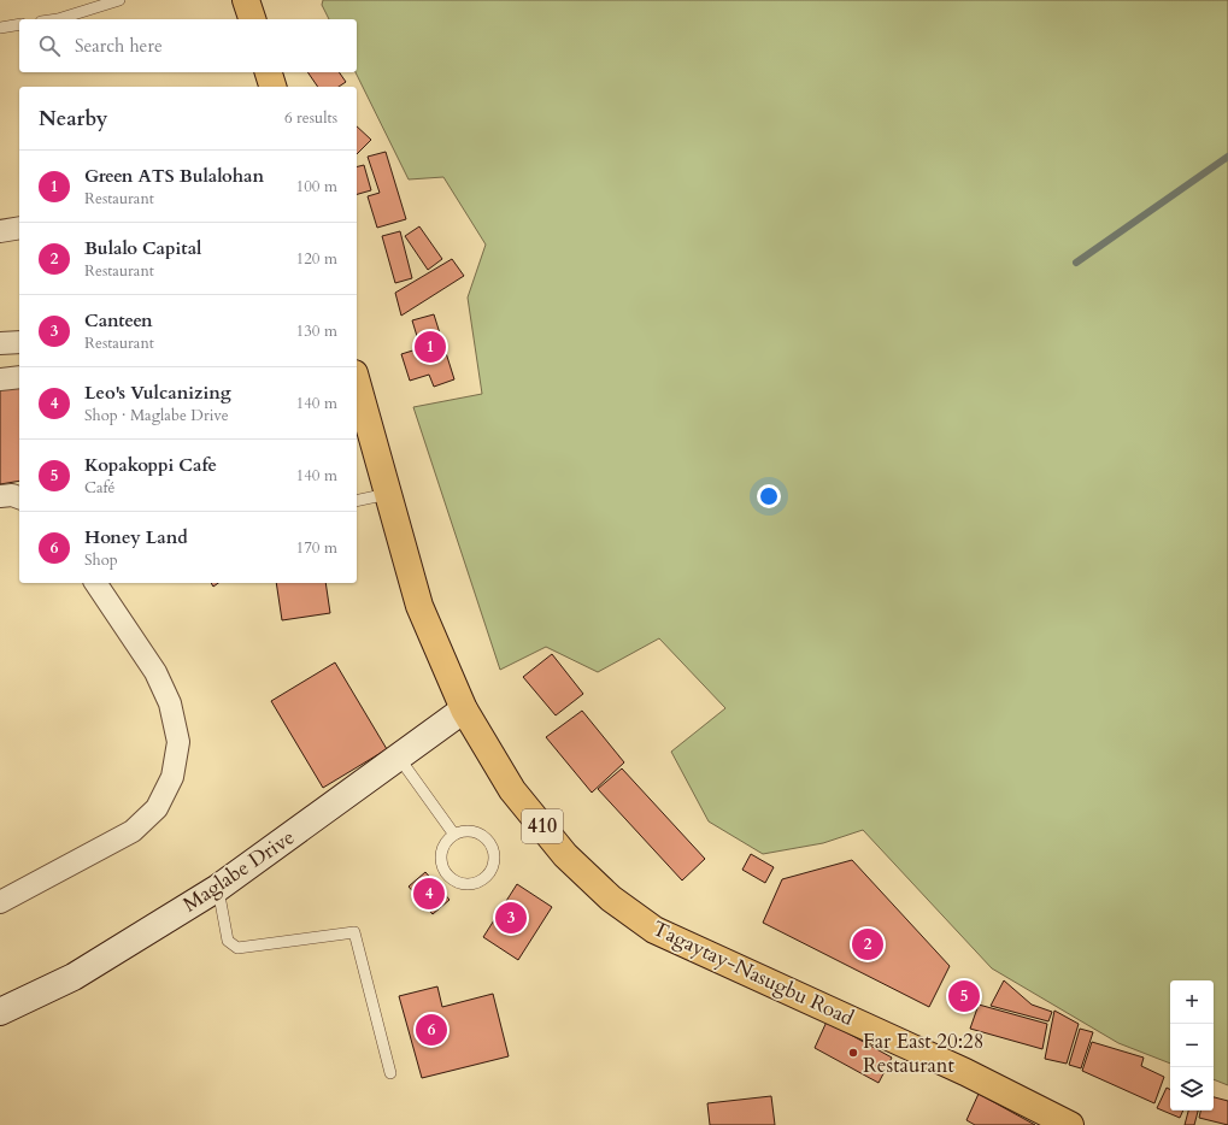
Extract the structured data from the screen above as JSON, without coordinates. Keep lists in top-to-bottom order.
{
  "streets": {
    "main road": ["410", "Maglabe Drive", "Tagaytay-Nasugbu Road"]
  },
  "crossings": [
    ["Maglabe Drive", "Tagaytay-Nasugbu Road"]
  ],
  "places": ["Far East 20:28 Restaurant"],
  "page": {
    "search": "Search here",
    "heading": ["Nearby", "6 results"],
    "list": [
      {
        "mark": "1",
        "name": "Green ATS Bulalohan",
        "note": "Restaurant",
        "value": "100 m"
      },
      {
        "mark": "2",
        "name": "Bulalo Capital",
        "note": "Restaurant",
        "value": "120 m"
      },
      {
        "mark": "3",
        "name": "Canteen",
        "note": "Restaurant",
        "value": "130 m"
      },
      {
        "mark": "4",
        "name": "Leo's Vulcanizing",
        "note": "Shop · Maglabe Drive",
        "value": "140 m"
      },
      {
        "mark": "5",
        "name": "Kopakoppi Cafe",
        "note": "Café",
        "value": "140 m"
      },
      {
        "mark": "6",
        "name": "Honey Land",
        "note": "Shop",
        "value": "170 m"
      }
    ],
    "pins": [
      "1",
      "4",
      "3",
      "2",
      "5",
      "6"
    ],
    "map_buttons": ["+", "−"]
  }
}
